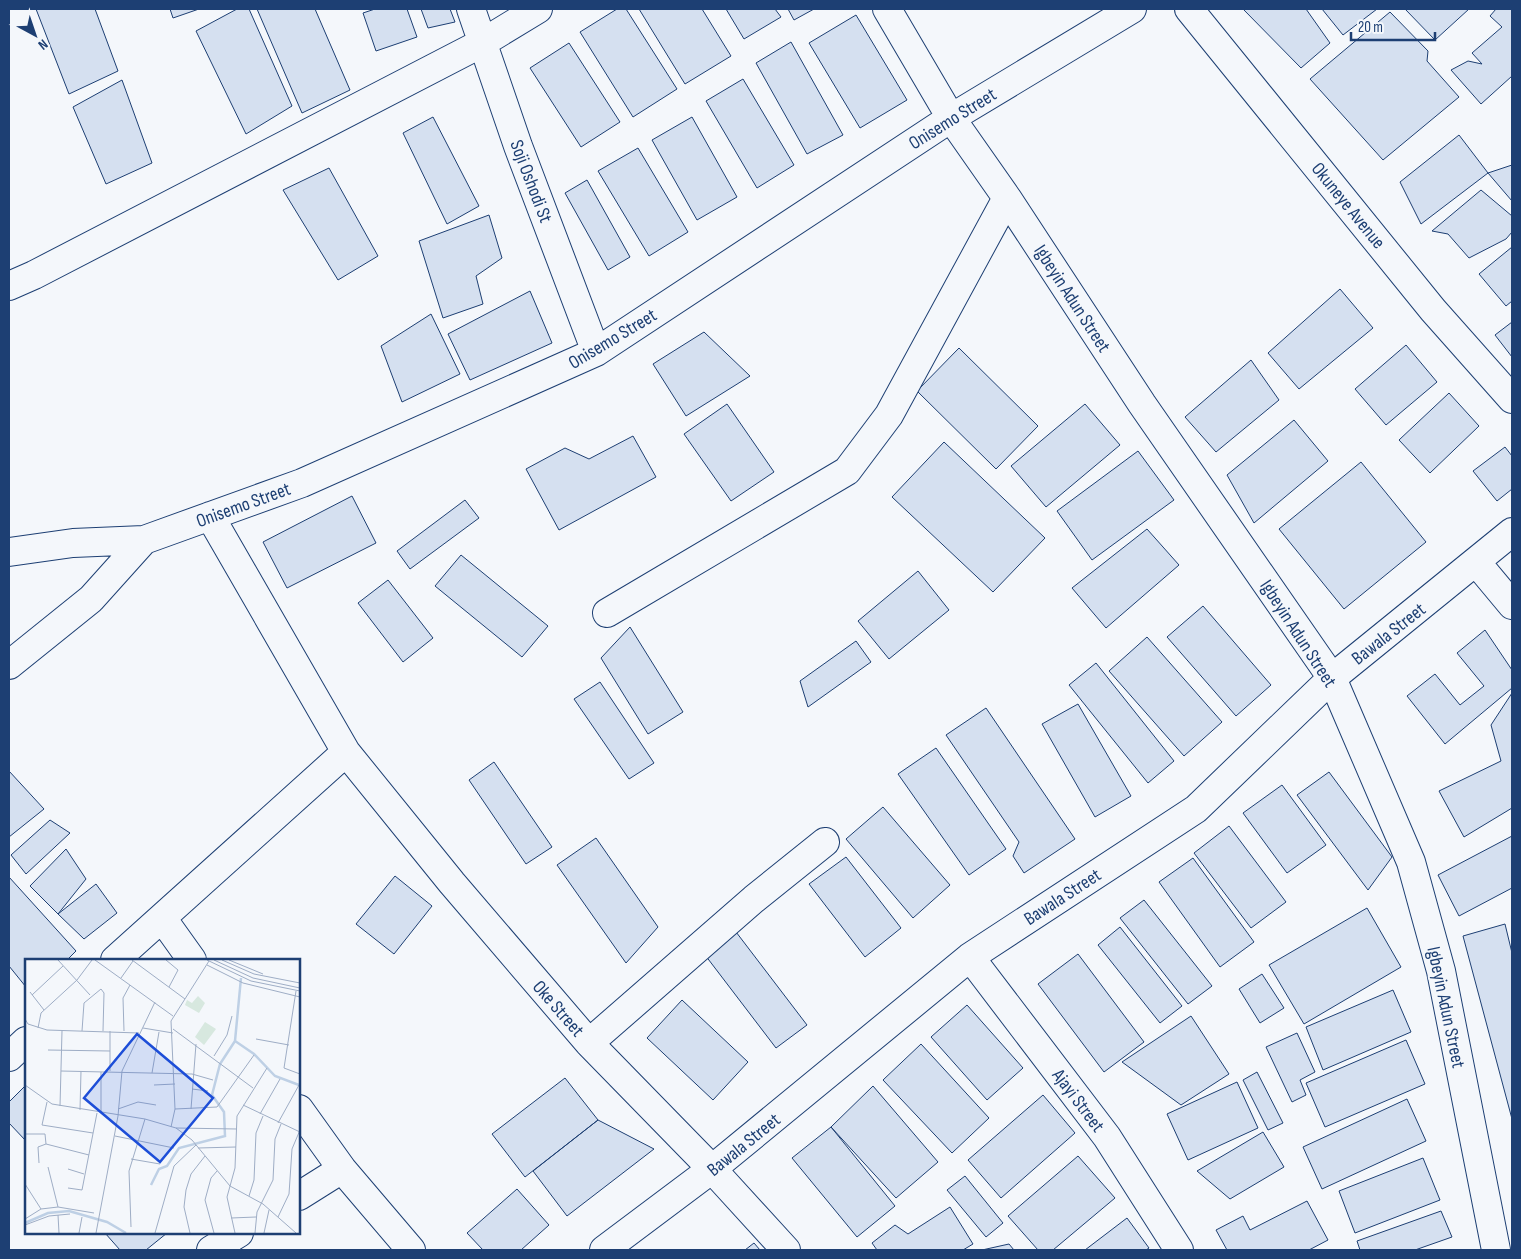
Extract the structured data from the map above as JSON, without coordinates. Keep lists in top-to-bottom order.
{
  "streets": {
    "street": [
      "Onisemo Street",
      "Soji Oshodi St",
      "Okuneye Avenue",
      "Igbeyin Adun Street",
      "Bawala Street",
      "Oke Street",
      "Ajayi Street"
    ]
  },
  "crossings": [
    ["Onisemo Street", "Soji Oshodi St"],
    ["Onisemo Street", "Igbeyin Adun Street"],
    ["Onisemo Street", "Oke Street"],
    ["Igbeyin Adun Street", "Bawala Street"],
    ["Bawala Street", "Oke Street"],
    ["Bawala Street", "Ajayi Street"]
  ],
  "scale_bar": "20 m",
  "north": "bottom right"
}
